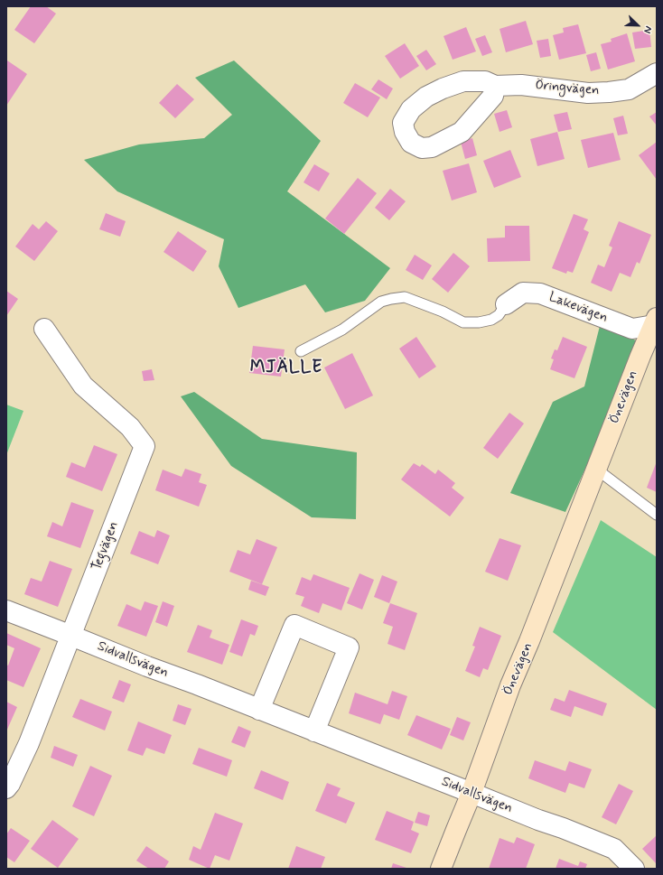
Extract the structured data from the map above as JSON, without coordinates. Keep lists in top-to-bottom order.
{
  "streets": {
    "street": [
      "Öringvägen",
      "Lakevägen",
      "Önevägen",
      "Tegvägen",
      "Sidvallsvägen"
    ]
  },
  "crossings": [
    ["Lakevägen", "Önevägen"],
    ["Önevägen", "Sidvallsvägen"],
    ["Tegvägen", "Sidvallsvägen"]
  ],
  "districts": ["MJÄLLE"],
  "north": "bottom right"
}
